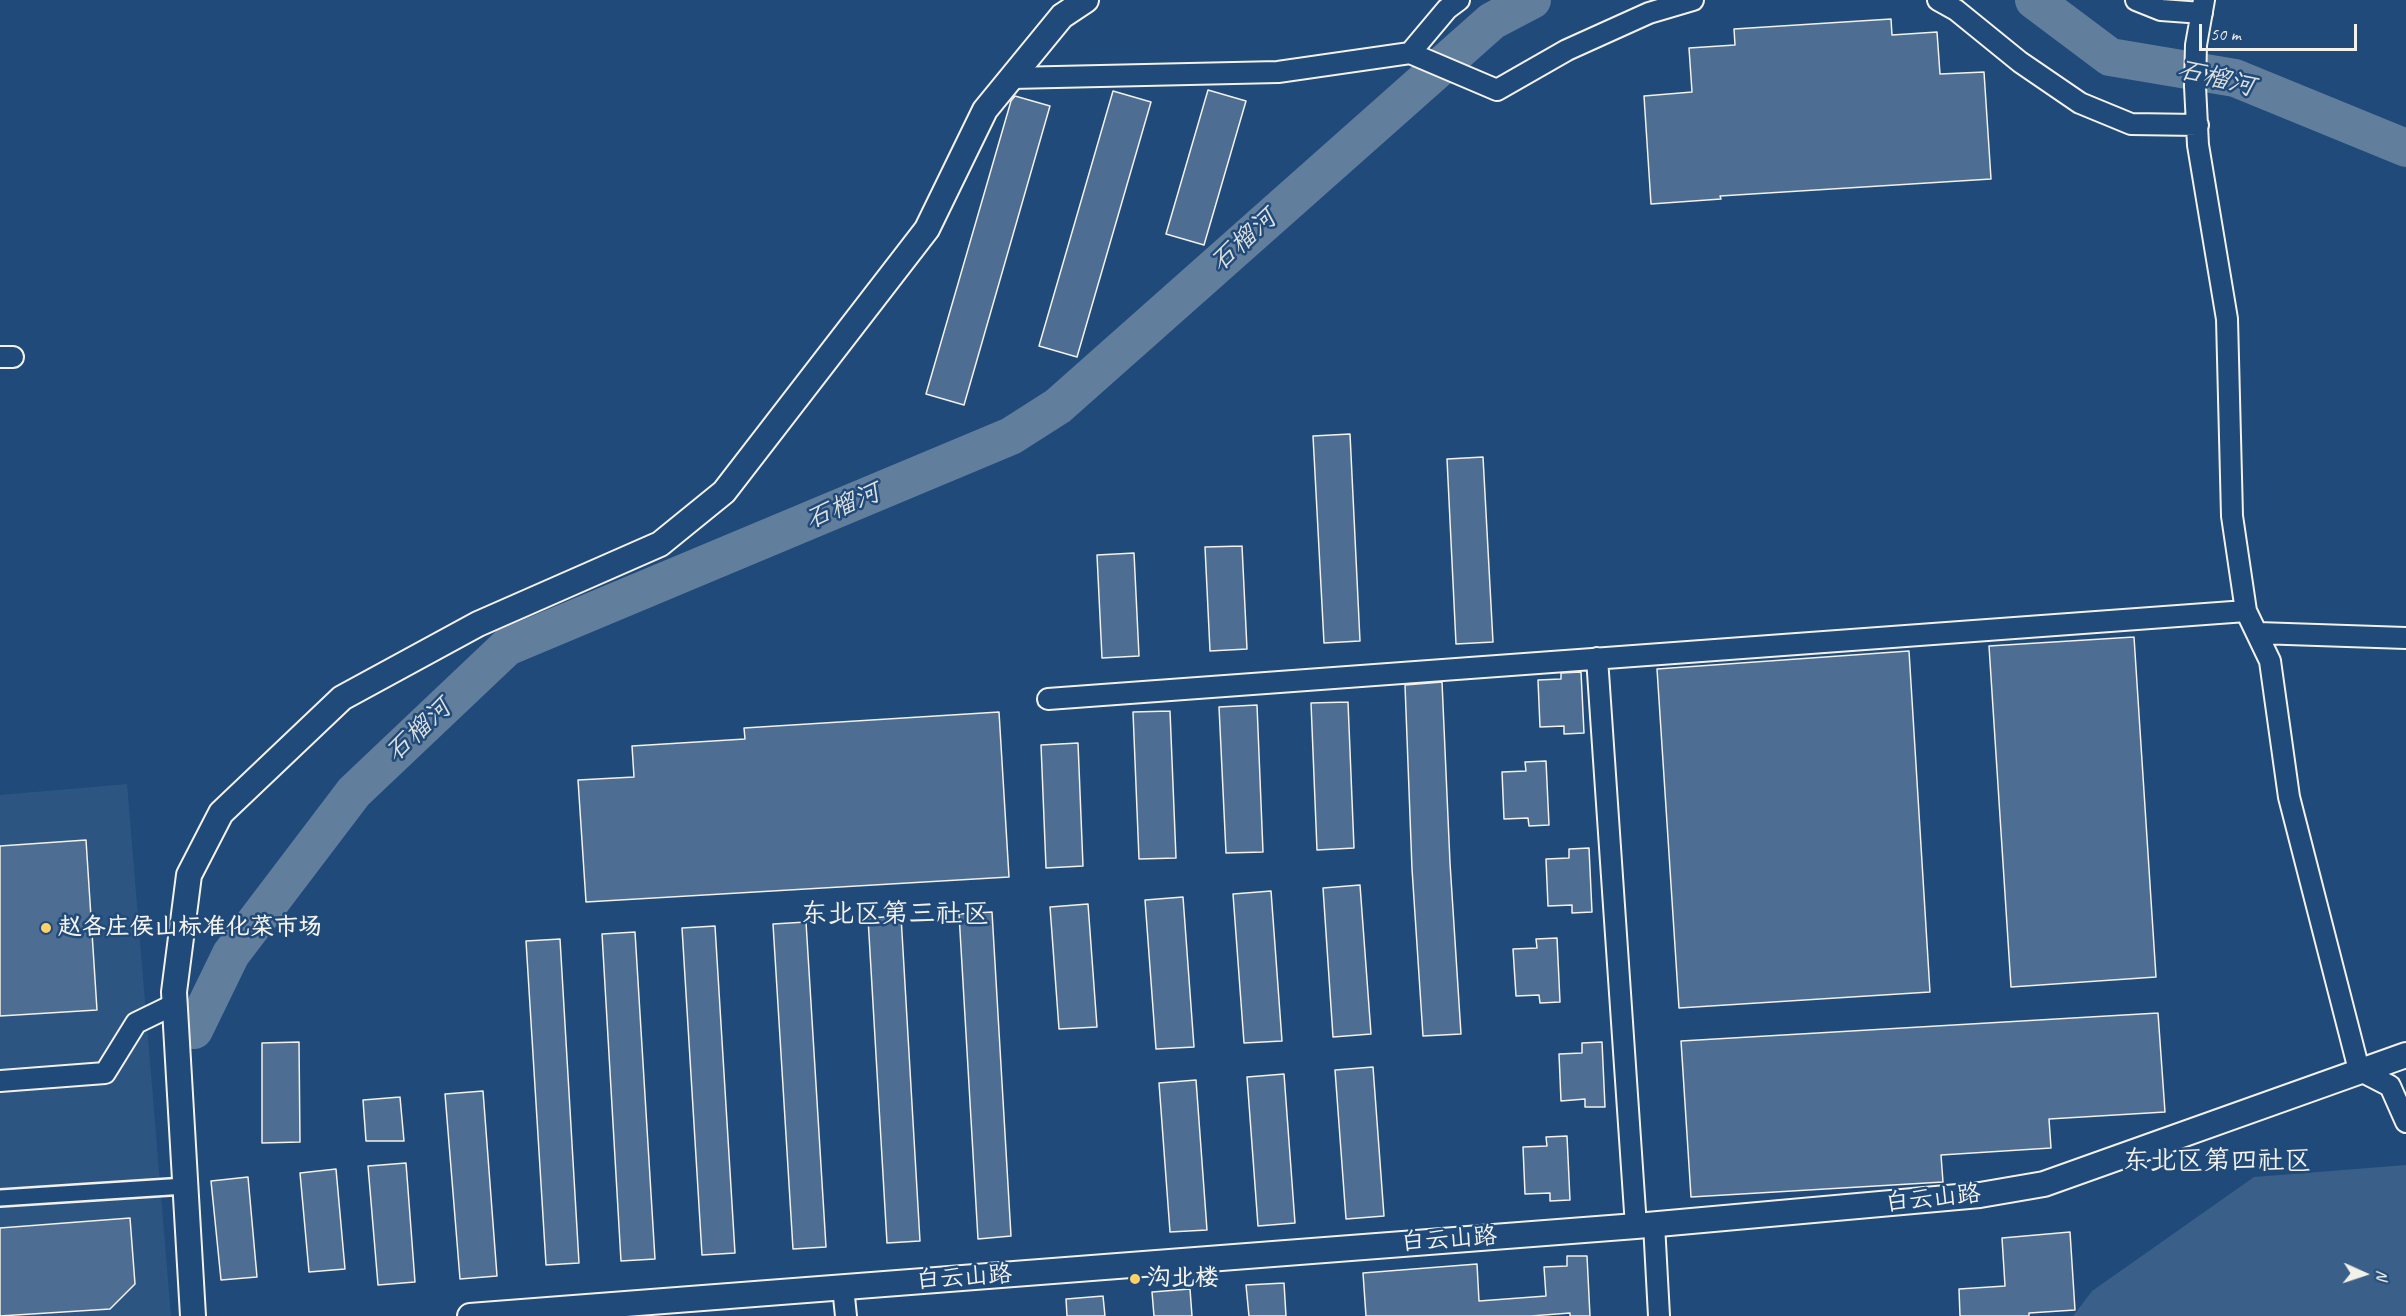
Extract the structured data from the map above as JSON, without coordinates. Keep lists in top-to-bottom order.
{
  "streets": {
    "street": ["白云山路"]
  },
  "districts": ["东北区第三社区", "东北区第四社区"],
  "water": ["石榴河"],
  "places": ["赵各庄侯山标准化菜市场", "沟北楼"],
  "scale_bar": "50 m",
  "north": "right"
}
